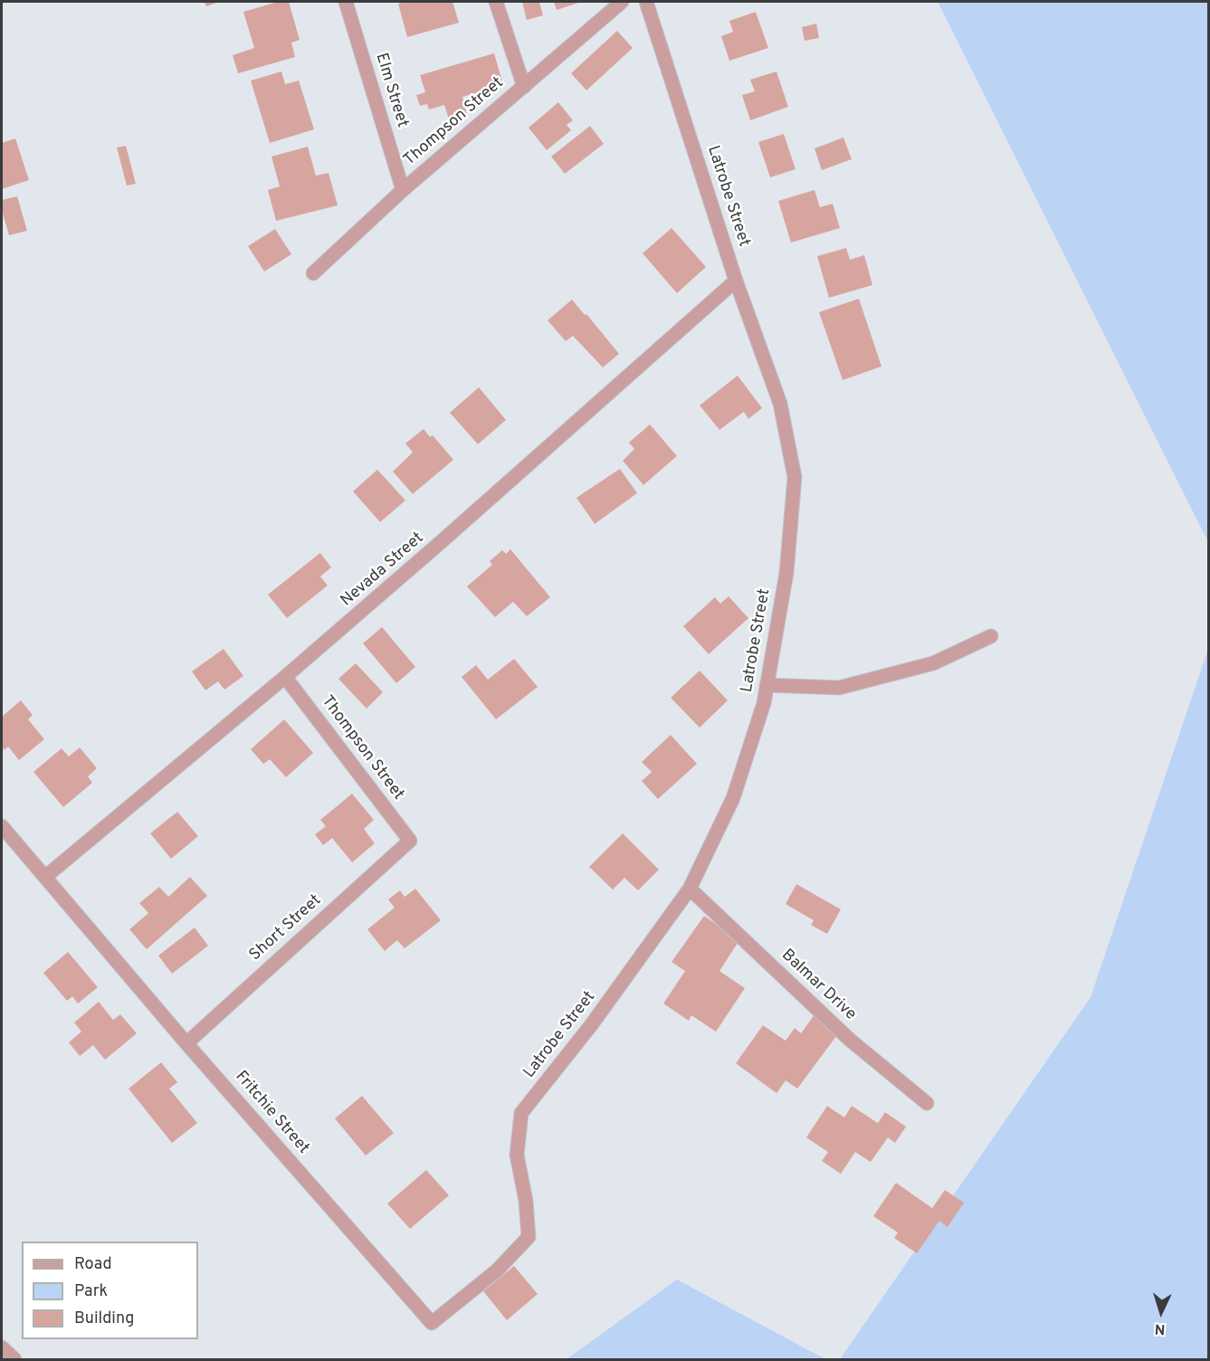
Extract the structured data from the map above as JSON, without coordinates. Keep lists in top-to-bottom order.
{
  "streets": {
    "street": [
      "Elm Street",
      "Thompson Street",
      "Latrobe Street",
      "Nevada Street",
      "Short Street",
      "Balmar Drive",
      "Fritchie Street"
    ]
  },
  "crossings": [
    ["Elm Street", "Thompson Street"],
    ["Thompson Street", "Nevada Street"],
    ["Thompson Street", "Short Street"],
    ["Latrobe Street", "Nevada Street"],
    ["Latrobe Street", "Balmar Drive"],
    ["Latrobe Street", "Fritchie Street"],
    ["Nevada Street", "Fritchie Street"],
    ["Short Street", "Fritchie Street"]
  ],
  "legend": ["Road", "Park", "Building"],
  "north": "bottom"
}
